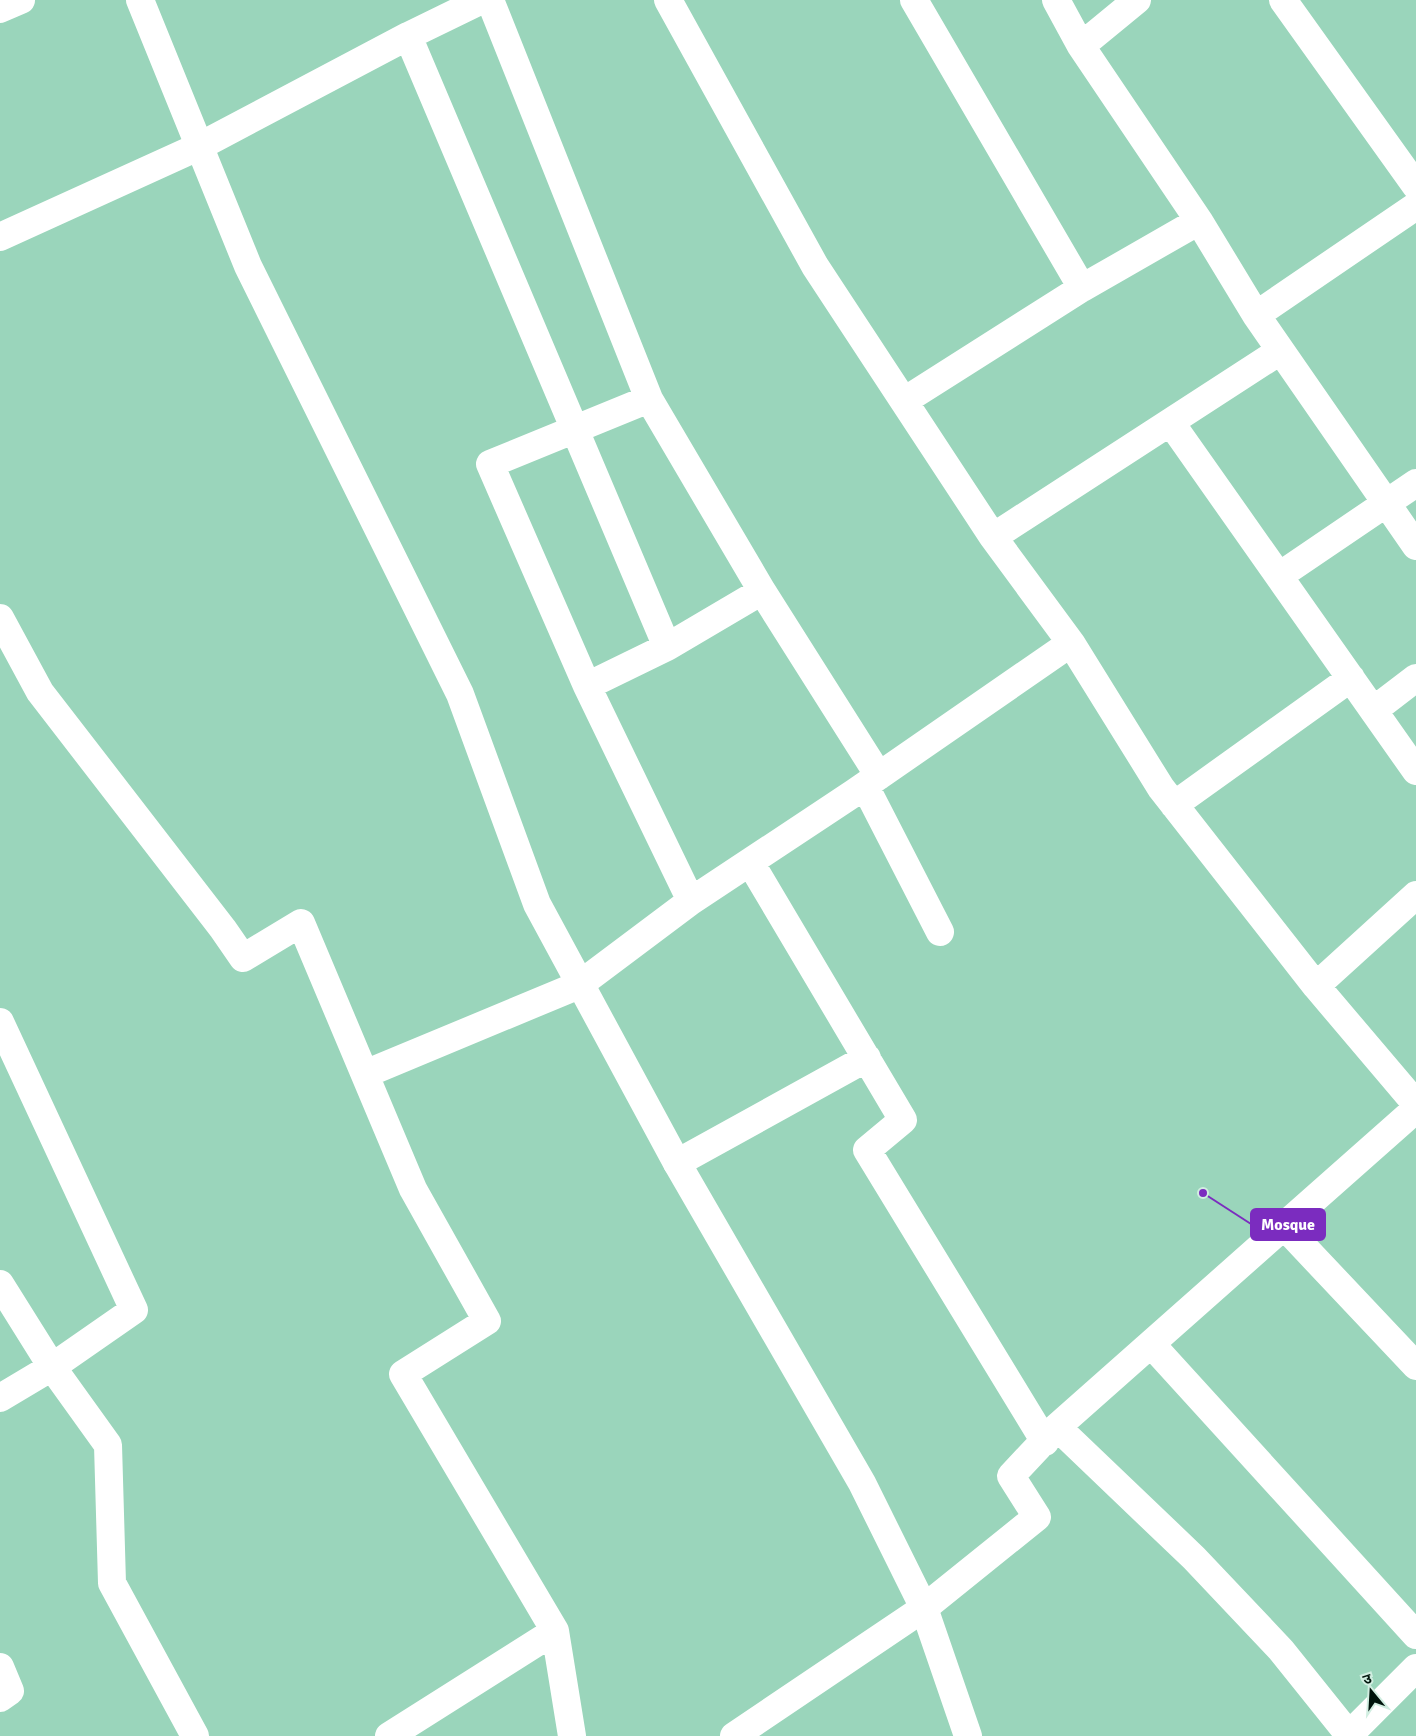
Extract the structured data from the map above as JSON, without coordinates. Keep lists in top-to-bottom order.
{
  "places": ["Mosque"],
  "north": "top"
}
